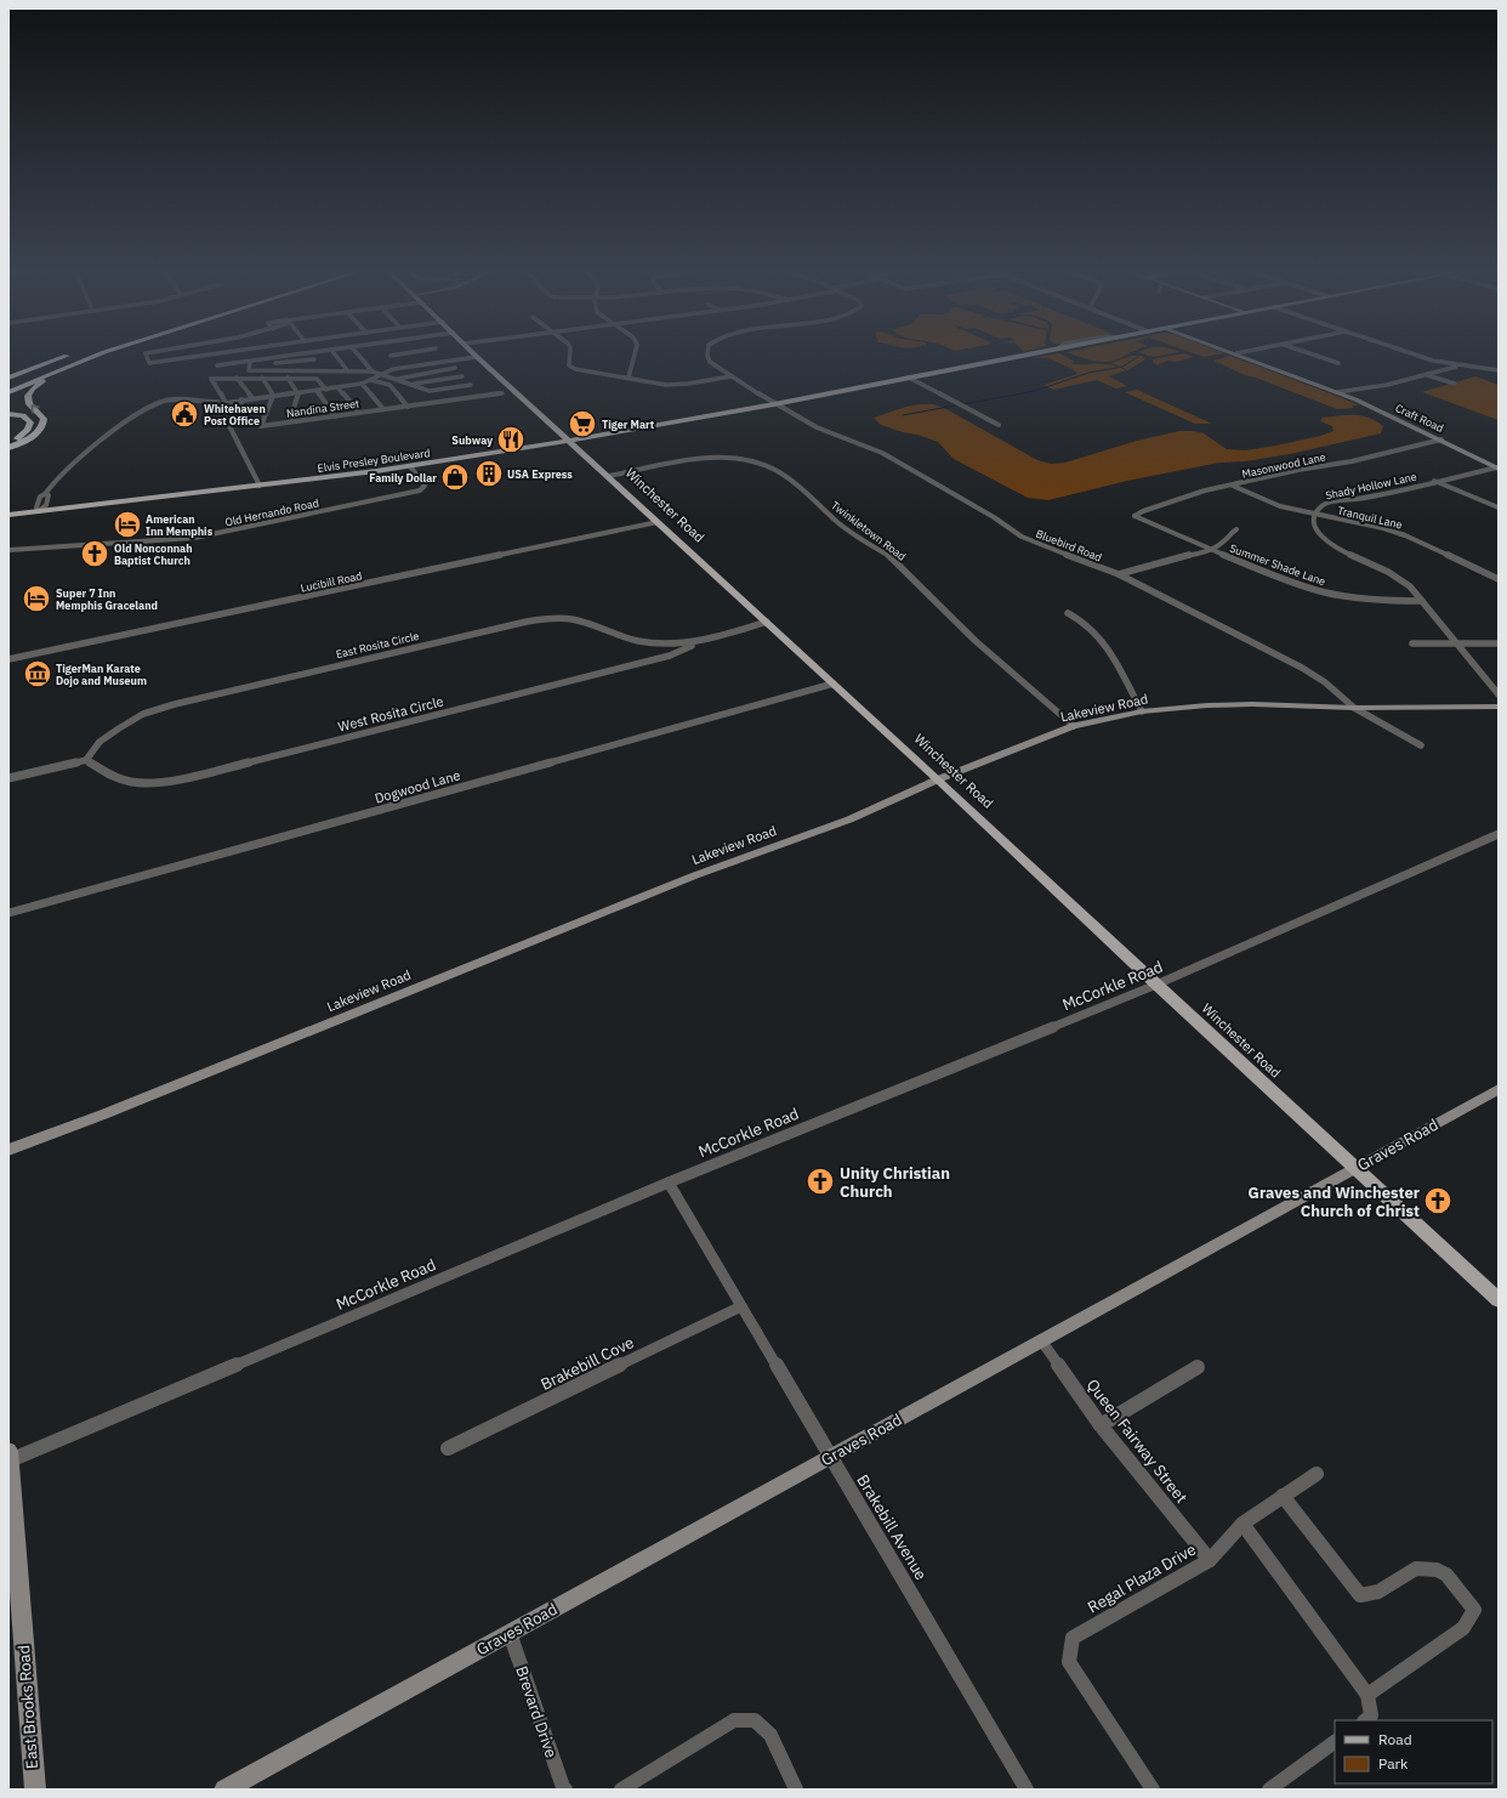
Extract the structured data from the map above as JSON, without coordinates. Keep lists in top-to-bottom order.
{
  "streets": {
    "main road": ["Elvis Presley Boulevard", "Winchester Road"],
    "street": [
      "Nandina Street",
      "Craft Road",
      "Masonwood Lane",
      "Shady Hollow Lane",
      "Old Hernando Road",
      "Tranquil Lane",
      "Twinkletown Road",
      "Bluebird Road",
      "Summer Shade Lane",
      "Lucibill Road",
      "East Rosita Circle",
      "Lakeview Road",
      "West Rosita Circle",
      "Dogwood Lane",
      "McCorkle Road",
      "Graves Road",
      "Brakebill Cove",
      "Queen Fairway Street",
      "Brakebill Avenue",
      "Regal Plaza Drive",
      "East Brooks Road",
      "Brevard Drive"
    ]
  },
  "crossings": [
    ["Craft Road", "Masonwood Lane"],
    ["Craft Road", "Shady Hollow Lane"],
    ["Elvis Presley Boulevard", "Winchester Road"],
    ["Elvis Presley Boulevard", "Old Hernando Road"],
    ["Elvis Presley Boulevard", "Bluebird Road"],
    ["Masonwood Lane", "Tranquil Lane"],
    ["Masonwood Lane", "Summer Shade Lane"],
    ["Shady Hollow Lane", "Tranquil Lane"],
    ["Shady Hollow Lane", "Summer Shade Lane"],
    ["Winchester Road", "Twinkletown Road"],
    ["Winchester Road", "Lucibill Road"],
    ["Winchester Road", "East Rosita Circle"],
    ["Winchester Road", "Lakeview Road"],
    ["Winchester Road", "Dogwood Lane"],
    ["Winchester Road", "McCorkle Road"],
    ["Winchester Road", "Graves Road"],
    ["Twinkletown Road", "Lakeview Road"],
    ["Bluebird Road", "Lakeview Road"],
    ["East Rosita Circle", "West Rosita Circle"],
    ["McCorkle Road", "Brakebill Avenue"],
    ["McCorkle Road", "East Brooks Road"],
    ["Graves Road", "Queen Fairway Street"],
    ["Graves Road", "Brakebill Avenue"],
    ["Graves Road", "Brevard Drive"],
    ["Brakebill Cove", "Brakebill Avenue"],
    ["Queen Fairway Street", "Regal Plaza Drive"]
  ],
  "places": {
    "public building": ["Whitehaven Post Office"],
    "supermarket": ["Tiger Mart"],
    "restaurant": ["Subway"],
    "building": ["USA Express"],
    "shop": ["Family Dollar"],
    "hotel": ["American Inn Memphis", "Super 7 Inn Memphis Graceland"],
    "church": ["Old Nonconnah Baptist Church", "Unity Christian Church", "Graves and Winchester Church of Christ"],
    "museum": ["TigerMan Karate Dojo and Museum"]
  },
  "legend": ["Road", "Park"]
}
